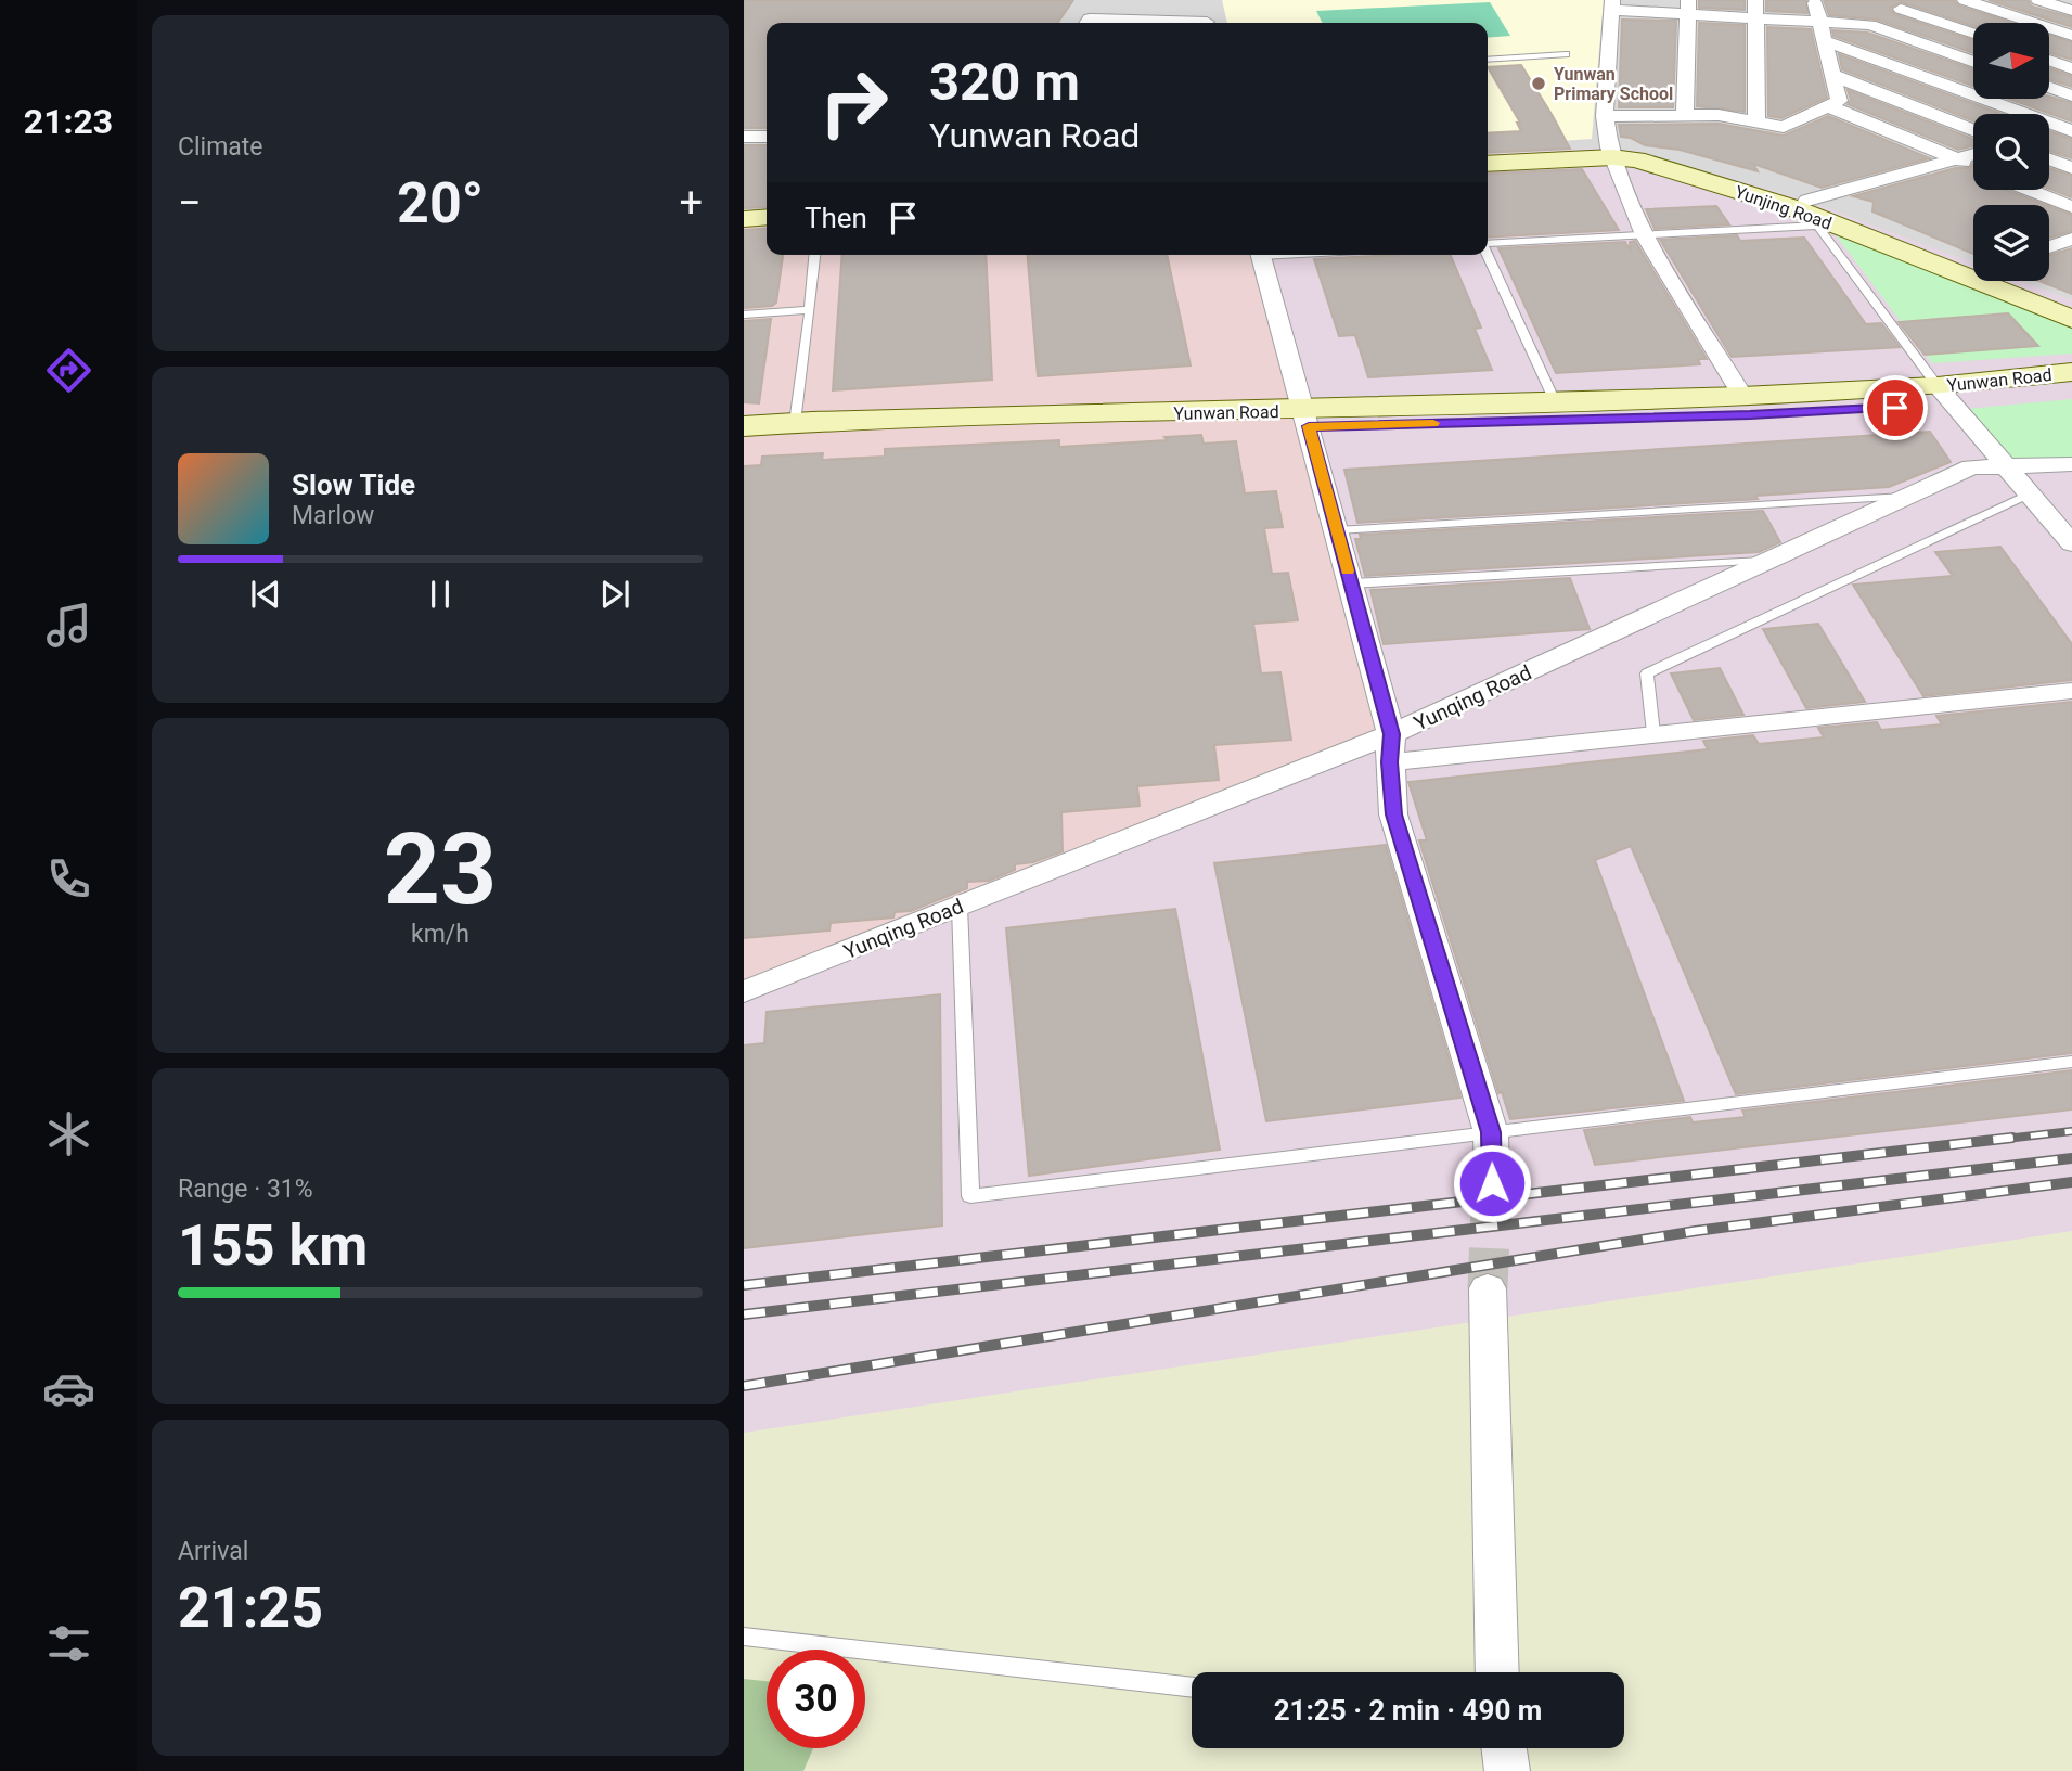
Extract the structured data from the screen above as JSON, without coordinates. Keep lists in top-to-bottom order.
{
  "streets": {
    "main road": ["Yunjing Road", "Yunwan Road"],
    "street": ["Yunqing Road"]
  },
  "places": ["Yunwan Primary School"],
  "north": "right",
  "page": {
    "tabs": "21:23",
    "tile": [
      "Climate",
      ["23", "km/h"],
      ["Range · 31%", "155 km"],
      ["Arrival", "21:25"]
    ],
    "turn": ["320 m", "Yunwan Road"],
    "heat": ["−", "20°", "+"],
    "then": "Then",
    "song": ["Slow Tide", "Marlow"],
    "limit": "30",
    "trip": "21:25 · 2 min · 490 m"
  }
}
